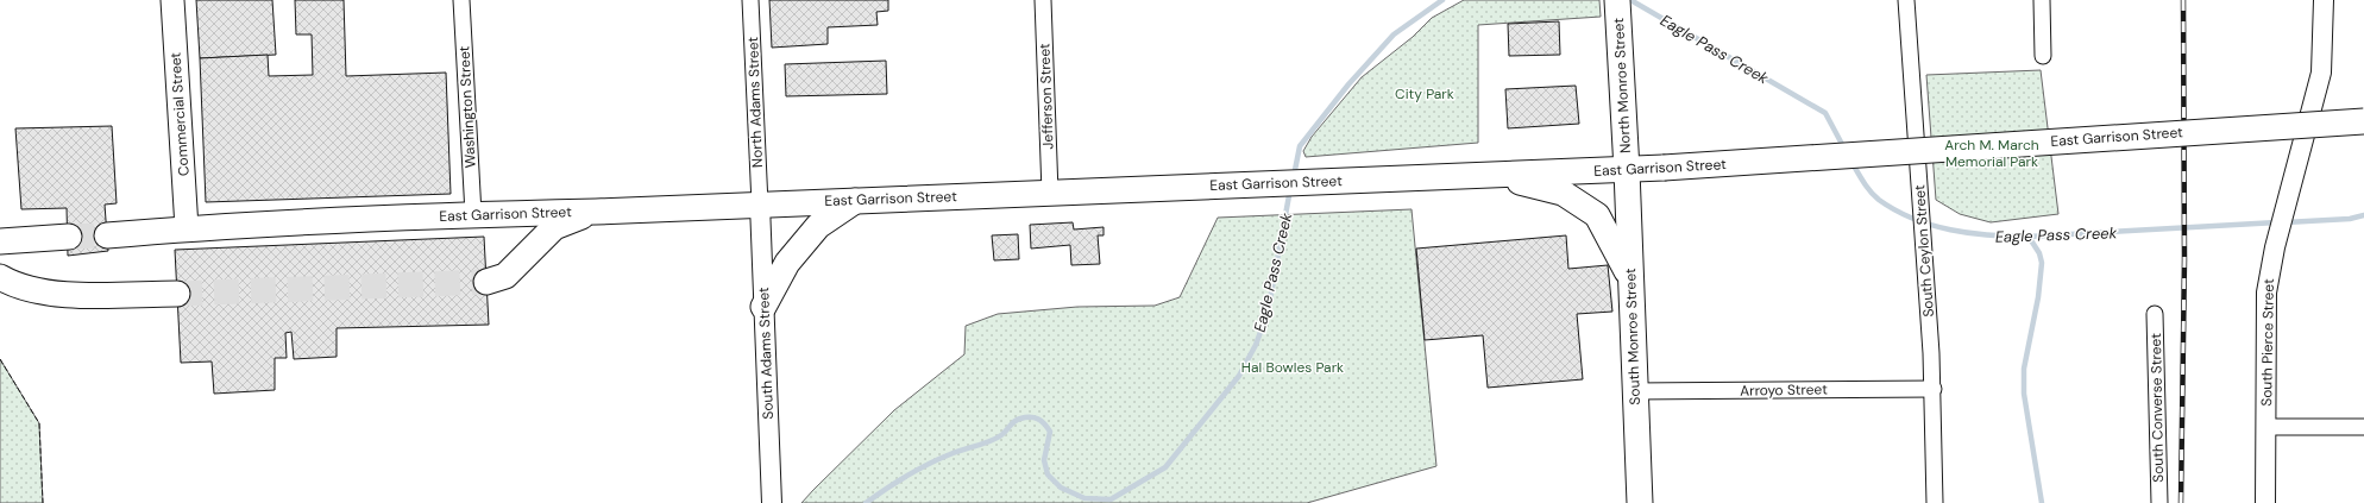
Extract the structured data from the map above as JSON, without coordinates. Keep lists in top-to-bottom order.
{
  "streets": {
    "main road": [
      "North Monroe Street",
      "Commercial Street",
      "East Garrison Street",
      "South Monroe Street"
    ],
    "street": [
      "Jefferson Street",
      "North Adams Street",
      "Washington Street",
      "South Ceylon Street",
      "South Pierce Street",
      "South Adams Street",
      "Arroyo Street",
      "South Converse Street"
    ]
  },
  "crossings": [
    ["North Monroe Street", "East Garrison Street"],
    ["North Monroe Street", "South Monroe Street"],
    ["Jefferson Street", "East Garrison Street"],
    ["North Adams Street", "East Garrison Street"],
    ["North Adams Street", "South Adams Street"],
    ["Washington Street", "East Garrison Street"],
    ["Commercial Street", "East Garrison Street"],
    ["East Garrison Street", "South Monroe Street"],
    ["East Garrison Street", "South Adams Street"],
    ["South Ceylon Street", "Arroyo Street"],
    ["South Monroe Street", "Arroyo Street"]
  ],
  "water": ["Eagle Pass Creek"],
  "parks": ["City Park", "Arch M. March Memorial Park", "Hal Bowles Park"]
}
